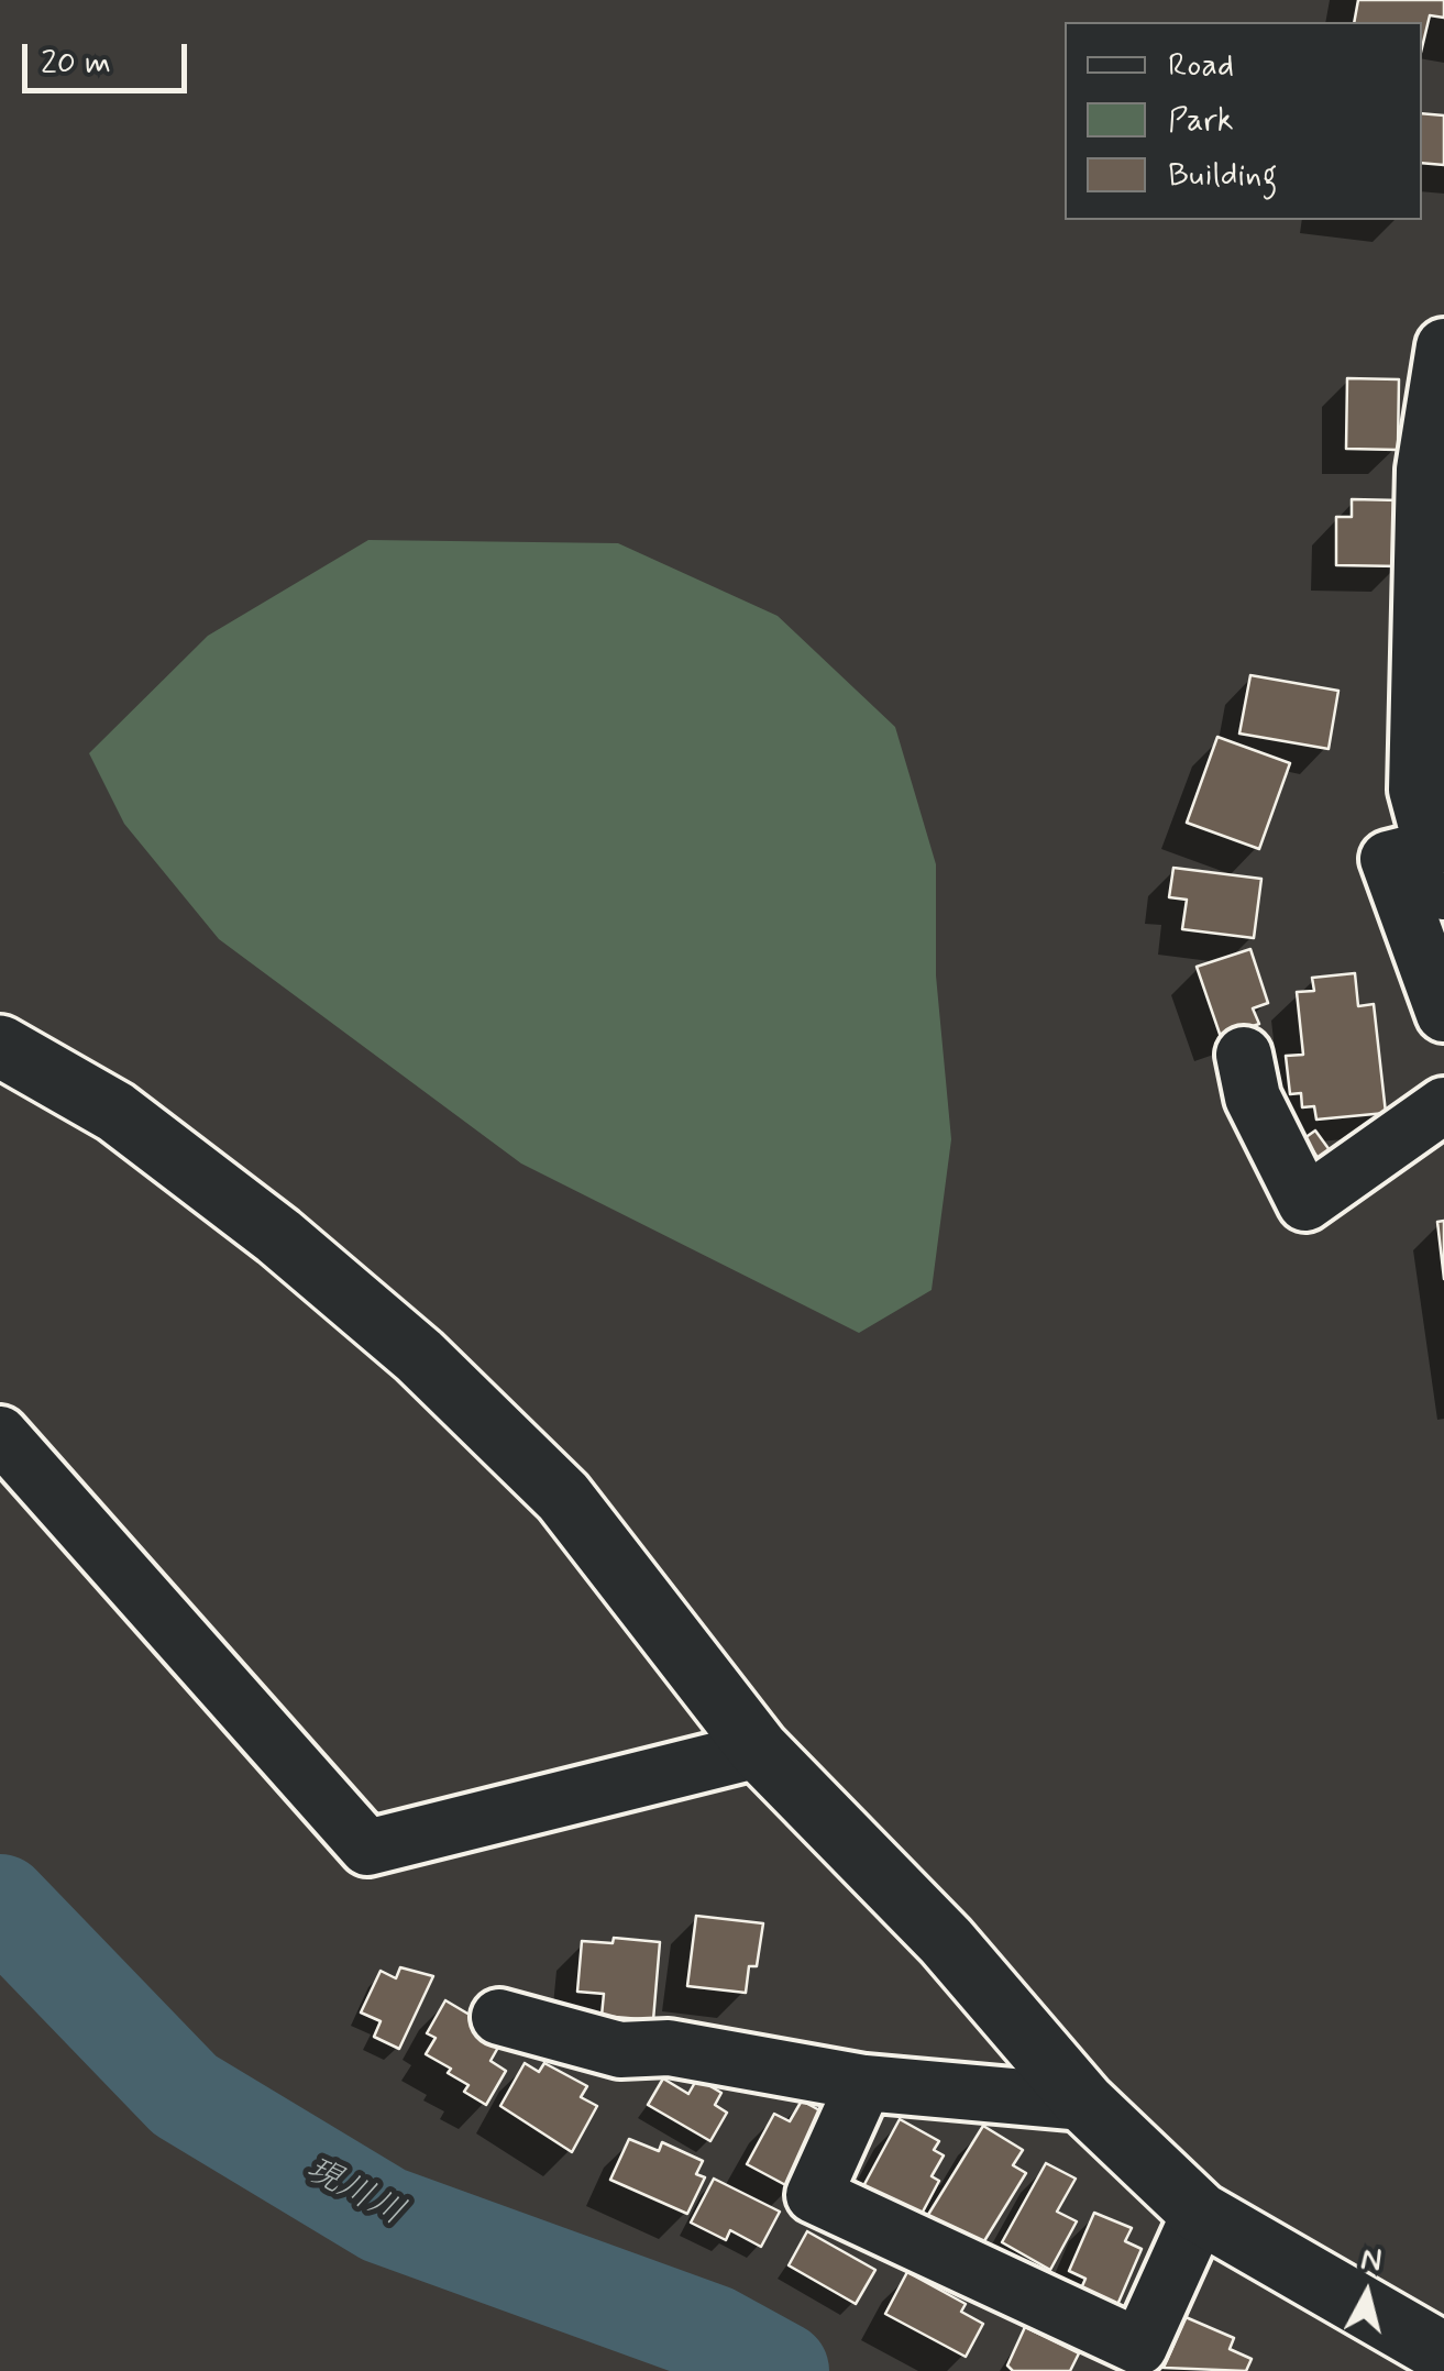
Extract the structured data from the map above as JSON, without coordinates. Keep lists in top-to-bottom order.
{
  "water": ["現川川"],
  "legend": ["Road", "Park", "Building"],
  "scale_bar": "20 m",
  "north": "top"
}
